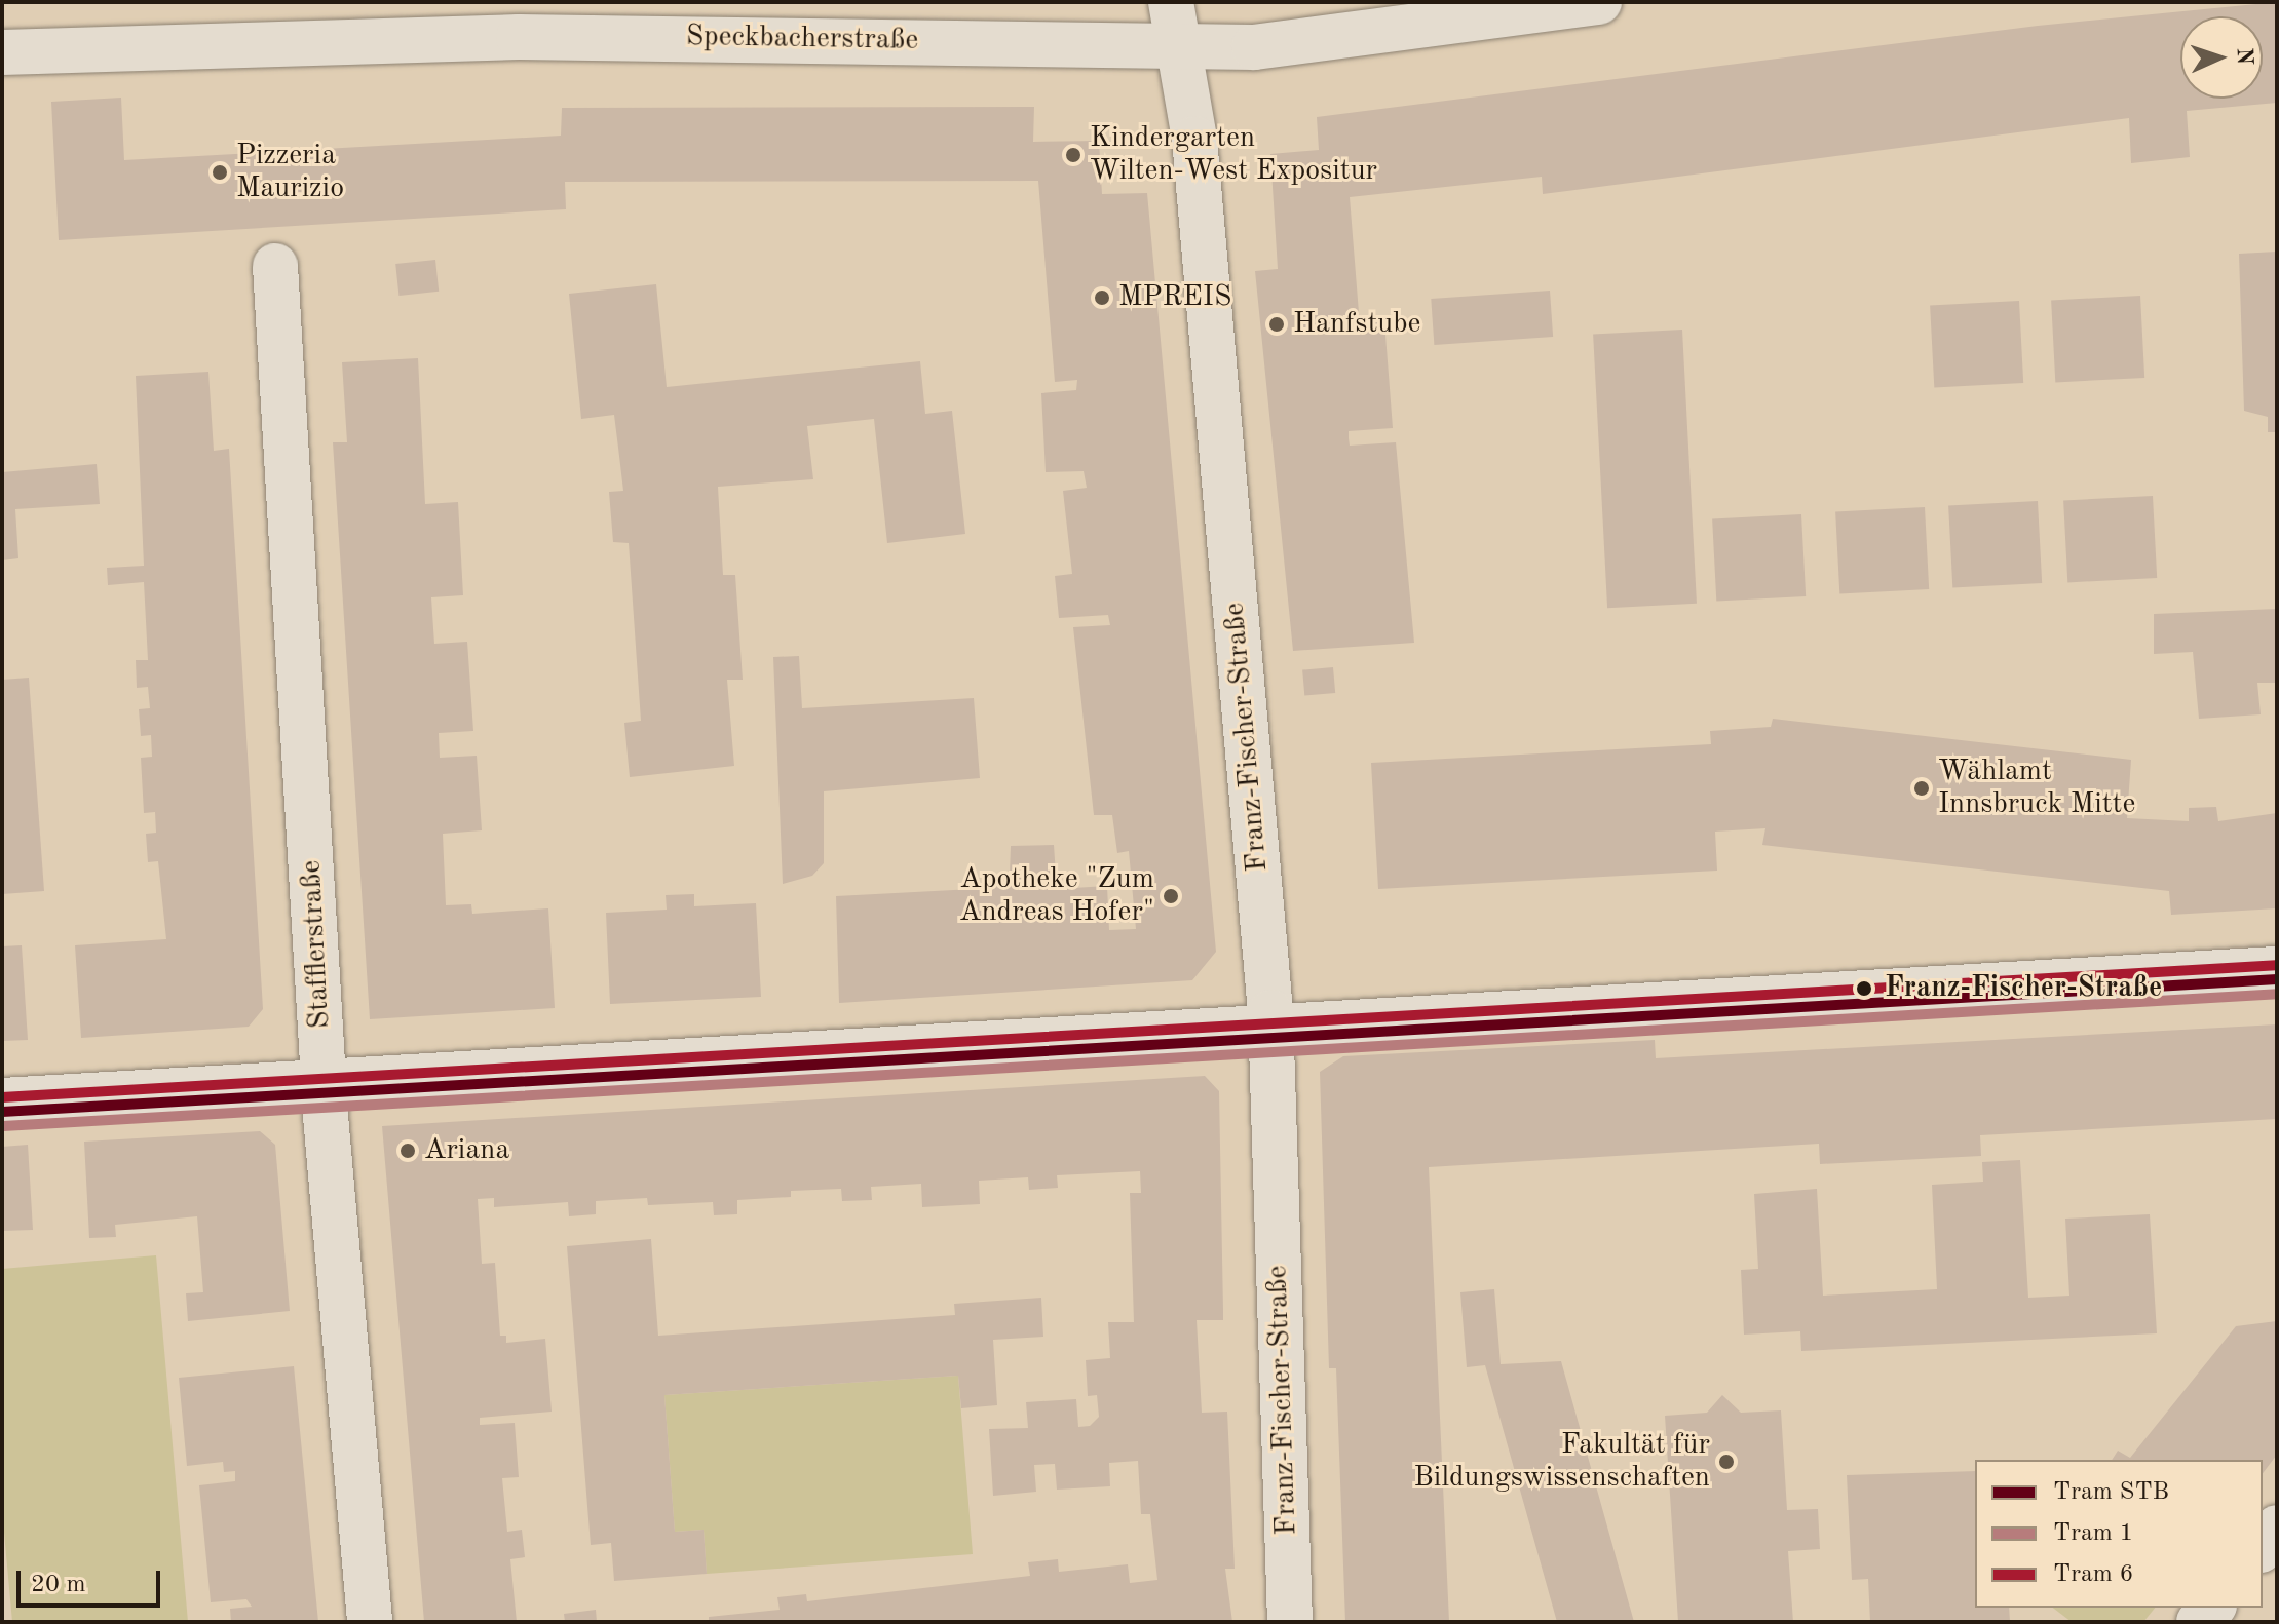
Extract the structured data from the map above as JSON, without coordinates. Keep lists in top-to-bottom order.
{
  "streets": {
    "street": ["Speckbacherstraße", "Franz-Fischer-Straße", "Stafflerstraße"]
  },
  "crossings": [
    ["Speckbacherstraße", "Franz-Fischer-Straße"]
  ],
  "places": [
    "Kindergarten Wilten-West Expositur",
    "Pizzeria Maurizio",
    "MPREIS",
    "Hanfstube",
    "Wählamt Innsbruck Mitte",
    "Apotheke \"Zum Andreas Hofer\"",
    "Franz-Fischer-Straße",
    "Ariana",
    "Fakultät für Bildungswissenschaften"
  ],
  "lines": ["tram line 6", "tram line STB", "tram line 1"],
  "legend": ["Tram STB", "Tram 1", "Tram 6"],
  "scale_bar": "20 m",
  "north": "right"
}
